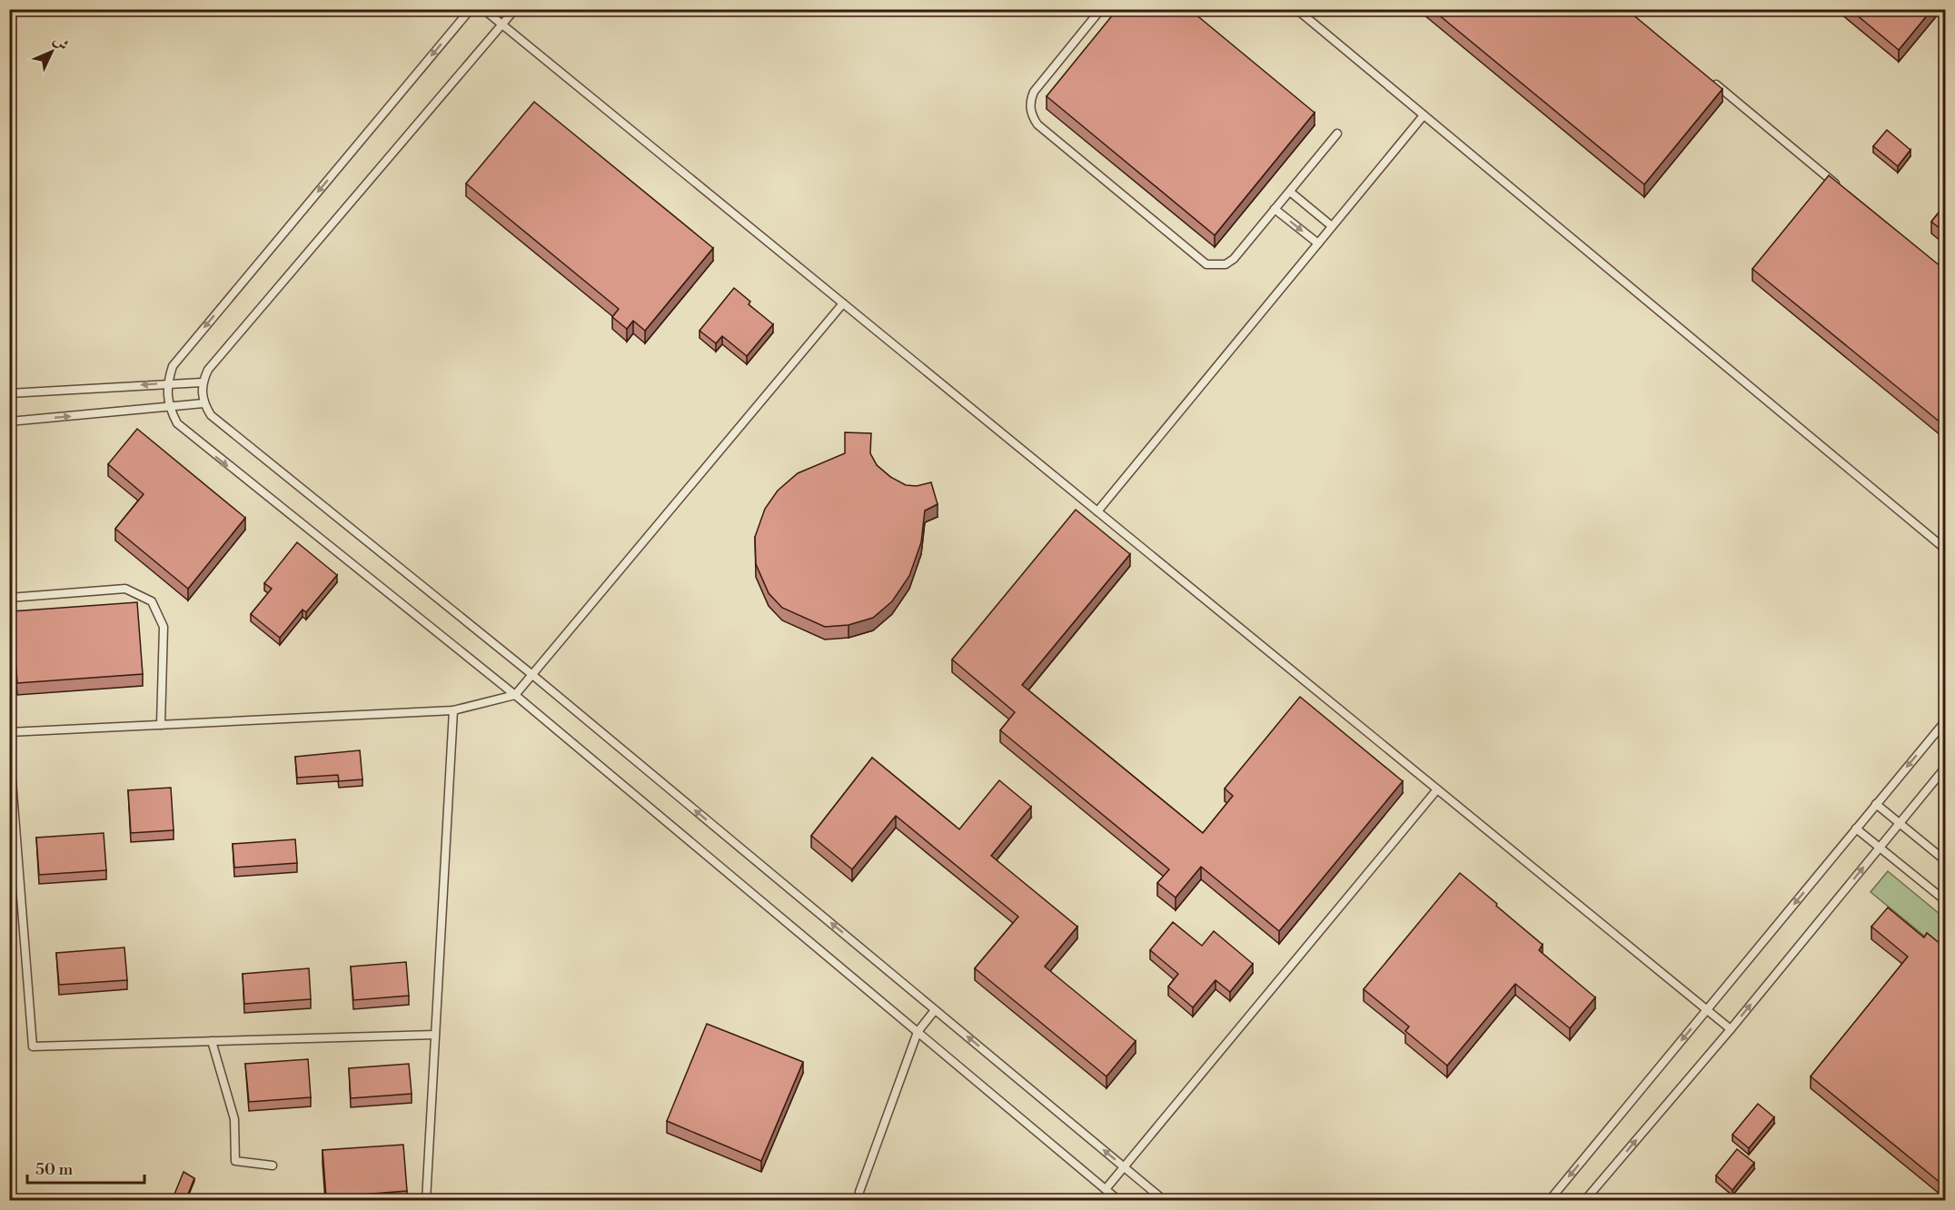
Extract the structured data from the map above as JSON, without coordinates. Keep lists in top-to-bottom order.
{
  "scale_bar": "50 m",
  "north": "top right"
}
